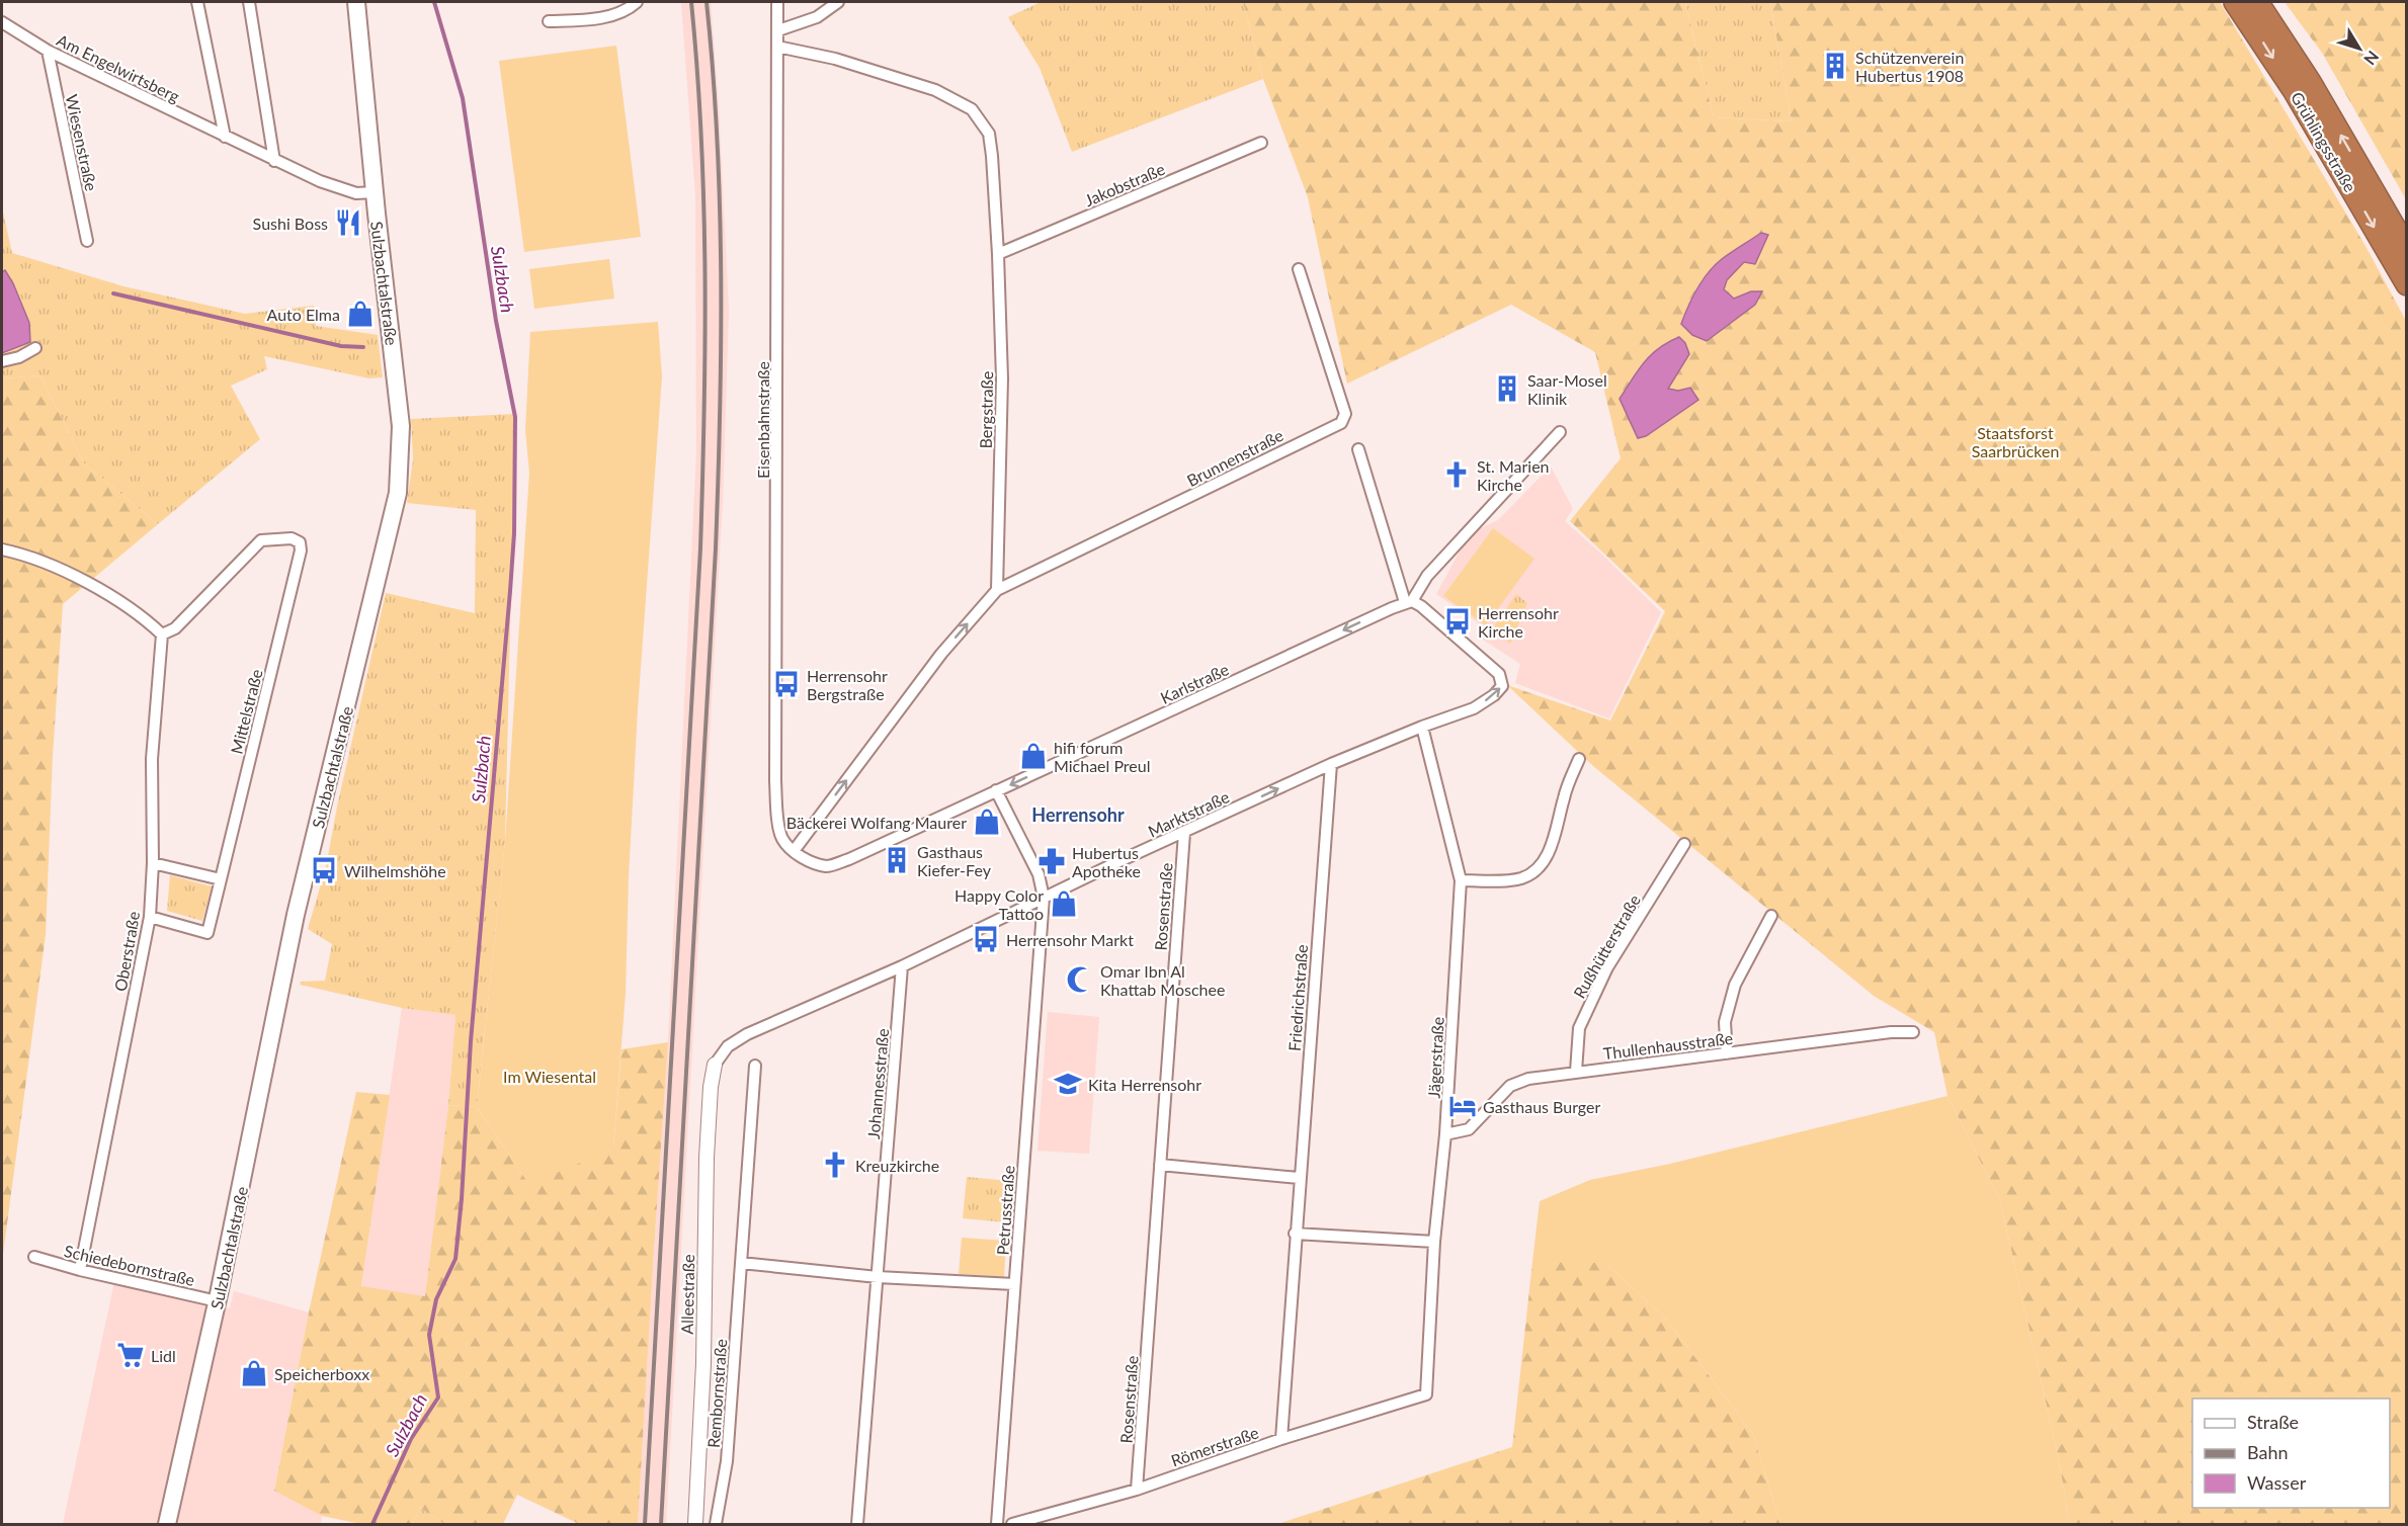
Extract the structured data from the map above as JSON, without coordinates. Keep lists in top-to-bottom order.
{
  "streets": {
    "highway": ["Grühlingsstraße"],
    "main road": ["Sulzbachtalstraße"],
    "street": [
      "Am Engelwirtsberg",
      "Wiesenstraße",
      "Jakobstraße",
      "Bergstraße",
      "Eisenbahnstraße",
      "Brunnenstraße",
      "Karlstraße",
      "Mittelstraße",
      "Marktstraße",
      "Rosenstraße",
      "Rußhütterstraße",
      "Oberstraße",
      "Friedrichstraße",
      "Thullenhausstraße",
      "Jägerstraße",
      "Johannesstraße",
      "Petrusstraße",
      "Schiedebornstraße",
      "Alleestraße",
      "Rembornstraße",
      "Römerstraße"
    ]
  },
  "crossings": [
    ["Am Engelwirtsberg", "Wiesenstraße"],
    ["Am Engelwirtsberg", "Sulzbachtalstraße"],
    ["Jakobstraße", "Bergstraße"],
    ["Sulzbachtalstraße", "Schiedebornstraße"],
    ["Bergstraße", "Eisenbahnstraße"],
    ["Bergstraße", "Brunnenstraße"],
    ["Eisenbahnstraße", "Karlstraße"],
    ["Karlstraße", "Marktstraße"],
    ["Mittelstraße", "Oberstraße"],
    ["Marktstraße", "Rosenstraße"],
    ["Marktstraße", "Friedrichstraße"],
    ["Marktstraße", "Jägerstraße"],
    ["Marktstraße", "Johannesstraße"],
    ["Marktstraße", "Petrusstraße"],
    ["Marktstraße", "Alleestraße"],
    ["Rosenstraße", "Römerstraße"],
    ["Rußhütterstraße", "Thullenhausstraße"],
    ["Oberstraße", "Schiedebornstraße"],
    ["Friedrichstraße", "Römerstraße"],
    ["Thullenhausstraße", "Jägerstraße"],
    ["Jägerstraße", "Römerstraße"]
  ],
  "one_way": ["Karlstraße"],
  "districts": ["Herrensohr"],
  "water": ["Sulzbach"],
  "parks": ["Staatsforst Saarbrücken", "Im Wiesental"],
  "places": {
    "building": ["Schützenverein Hubertus 1908", "Saar-Mosel Klinik", "Gasthaus Kiefer-Fey"],
    "restaurant": ["Sushi Boss"],
    "shop": [
      "Auto Elma",
      "hifi forum Michael Preul",
      "Bäckerei Wolfang Maurer",
      "Happy Color Tattoo",
      "Speicherboxx"
    ],
    "church": ["St. Marien Kirche", "Kreuzkirche"],
    "bus stop": [
      "Herrensohr Kirche",
      "Herrensohr Bergstraße",
      "Wilhelmshöhe",
      "Herrensohr Markt"
    ],
    "pharmacy": ["Hubertus Apotheke"],
    "mosque": ["Omar Ibn Al Khattab Moschee"],
    "school or university": ["Kita Herrensohr"],
    "hotel": ["Gasthaus Burger"],
    "supermarket": ["Lidl"]
  },
  "legend": ["Straße", "Bahn", "Wasser"],
  "north": "bottom right"
}
